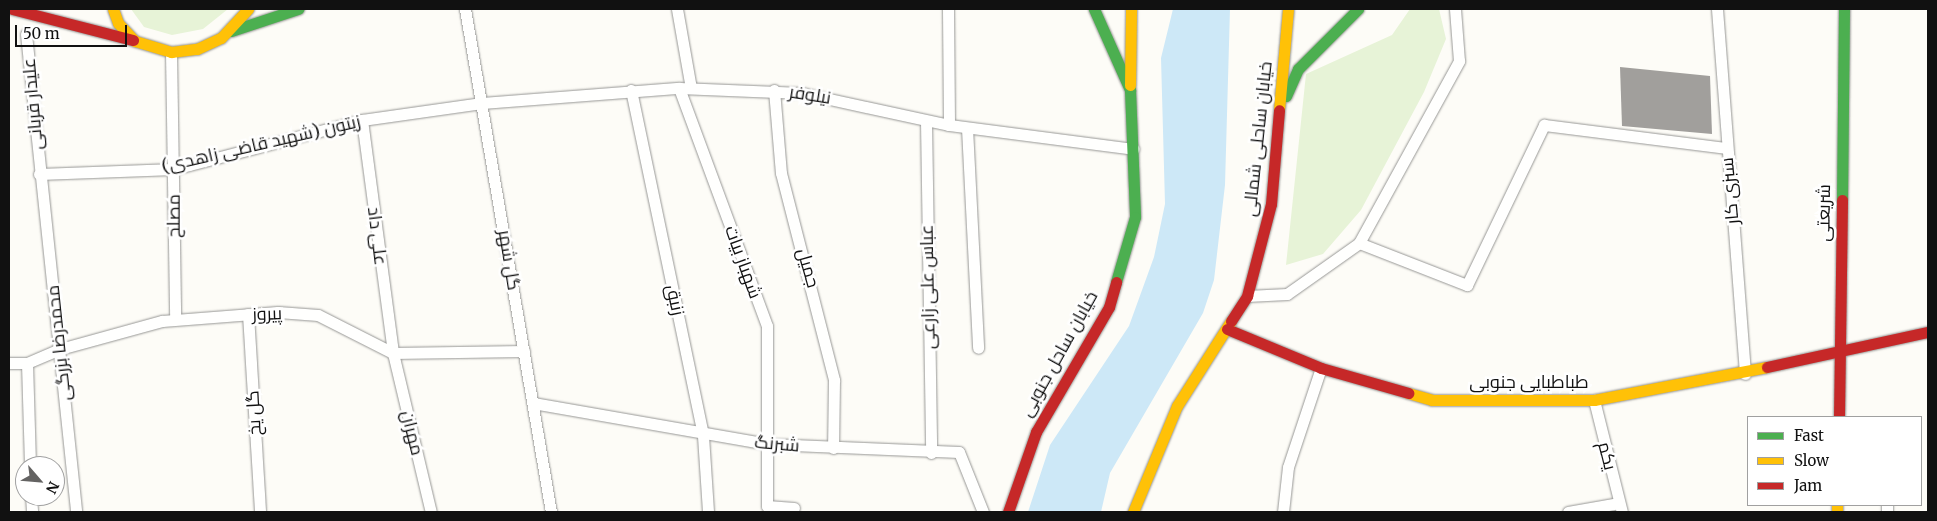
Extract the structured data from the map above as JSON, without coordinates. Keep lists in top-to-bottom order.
{
  "streets": {
    "main road": [
      "خیابان ساحلی شمالی",
      "شریعتی",
      "خیابان ساحل جنوبی",
      "طباطبایی جنوبی"
    ],
    "street": [
      "نیلوفر",
      "علیدار قربانی",
      "زیتون (شهید قاضی زاهدی)",
      "سبزی کار",
      "مصلح",
      "علی داد",
      "گل شهر",
      "شهباز بیات",
      "جمیل",
      "عباس علی زارعی",
      "زنبق",
      "پیروز",
      "محمدرضا بزرگی",
      "گل یخ",
      "مهران",
      "شبرنگ",
      "یکم"
    ]
  },
  "crossings": [
    ["نیلوفر", "زیتون (شهید قاضی زاهدی)"],
    ["نیلوفر", "گل شهر"],
    ["نیلوفر", "شهباز بیات"],
    ["نیلوفر", "جمیل"],
    ["نیلوفر", "عباس علی زارعی"],
    ["نیلوفر", "زنبق"],
    ["نیلوفر", "خیابان ساحل جنوبی"],
    ["علیدار قربانی", "زیتون (شهید قاضی زاهدی)"],
    ["علیدار قربانی", "محمدرضا بزرگی"],
    ["خیابان ساحلی شمالی", "طباطبایی جنوبی"],
    ["زیتون (شهید قاضی زاهدی)", "مصلح"],
    ["زیتون (شهید قاضی زاهدی)", "علی داد"],
    ["زیتون (شهید قاضی زاهدی)", "گل شهر"],
    ["زیتون (شهید قاضی زاهدی)", "محمدرضا بزرگی"],
    ["سبزی کار", "طباطبایی جنوبی"],
    ["شریعتی", "طباطبایی جنوبی"],
    ["مصلح", "پیروز"],
    ["علی داد", "پیروز"],
    ["علی داد", "مهران"],
    ["گل شهر", "پیروز"],
    ["گل شهر", "شبرنگ"],
    ["شهباز بیات", "شبرنگ"],
    ["جمیل", "شبرنگ"],
    ["عباس علی زارعی", "شبرنگ"],
    ["زنبق", "شبرنگ"],
    ["پیروز", "محمدرضا بزرگی"],
    ["پیروز", "گل یخ"],
    ["پیروز", "مهران"],
    ["طباطبایی جنوبی", "یکم"]
  ],
  "legend": ["Fast", "Slow", "Jam"],
  "scale_bar": "50 m",
  "north": "bottom right"
}
